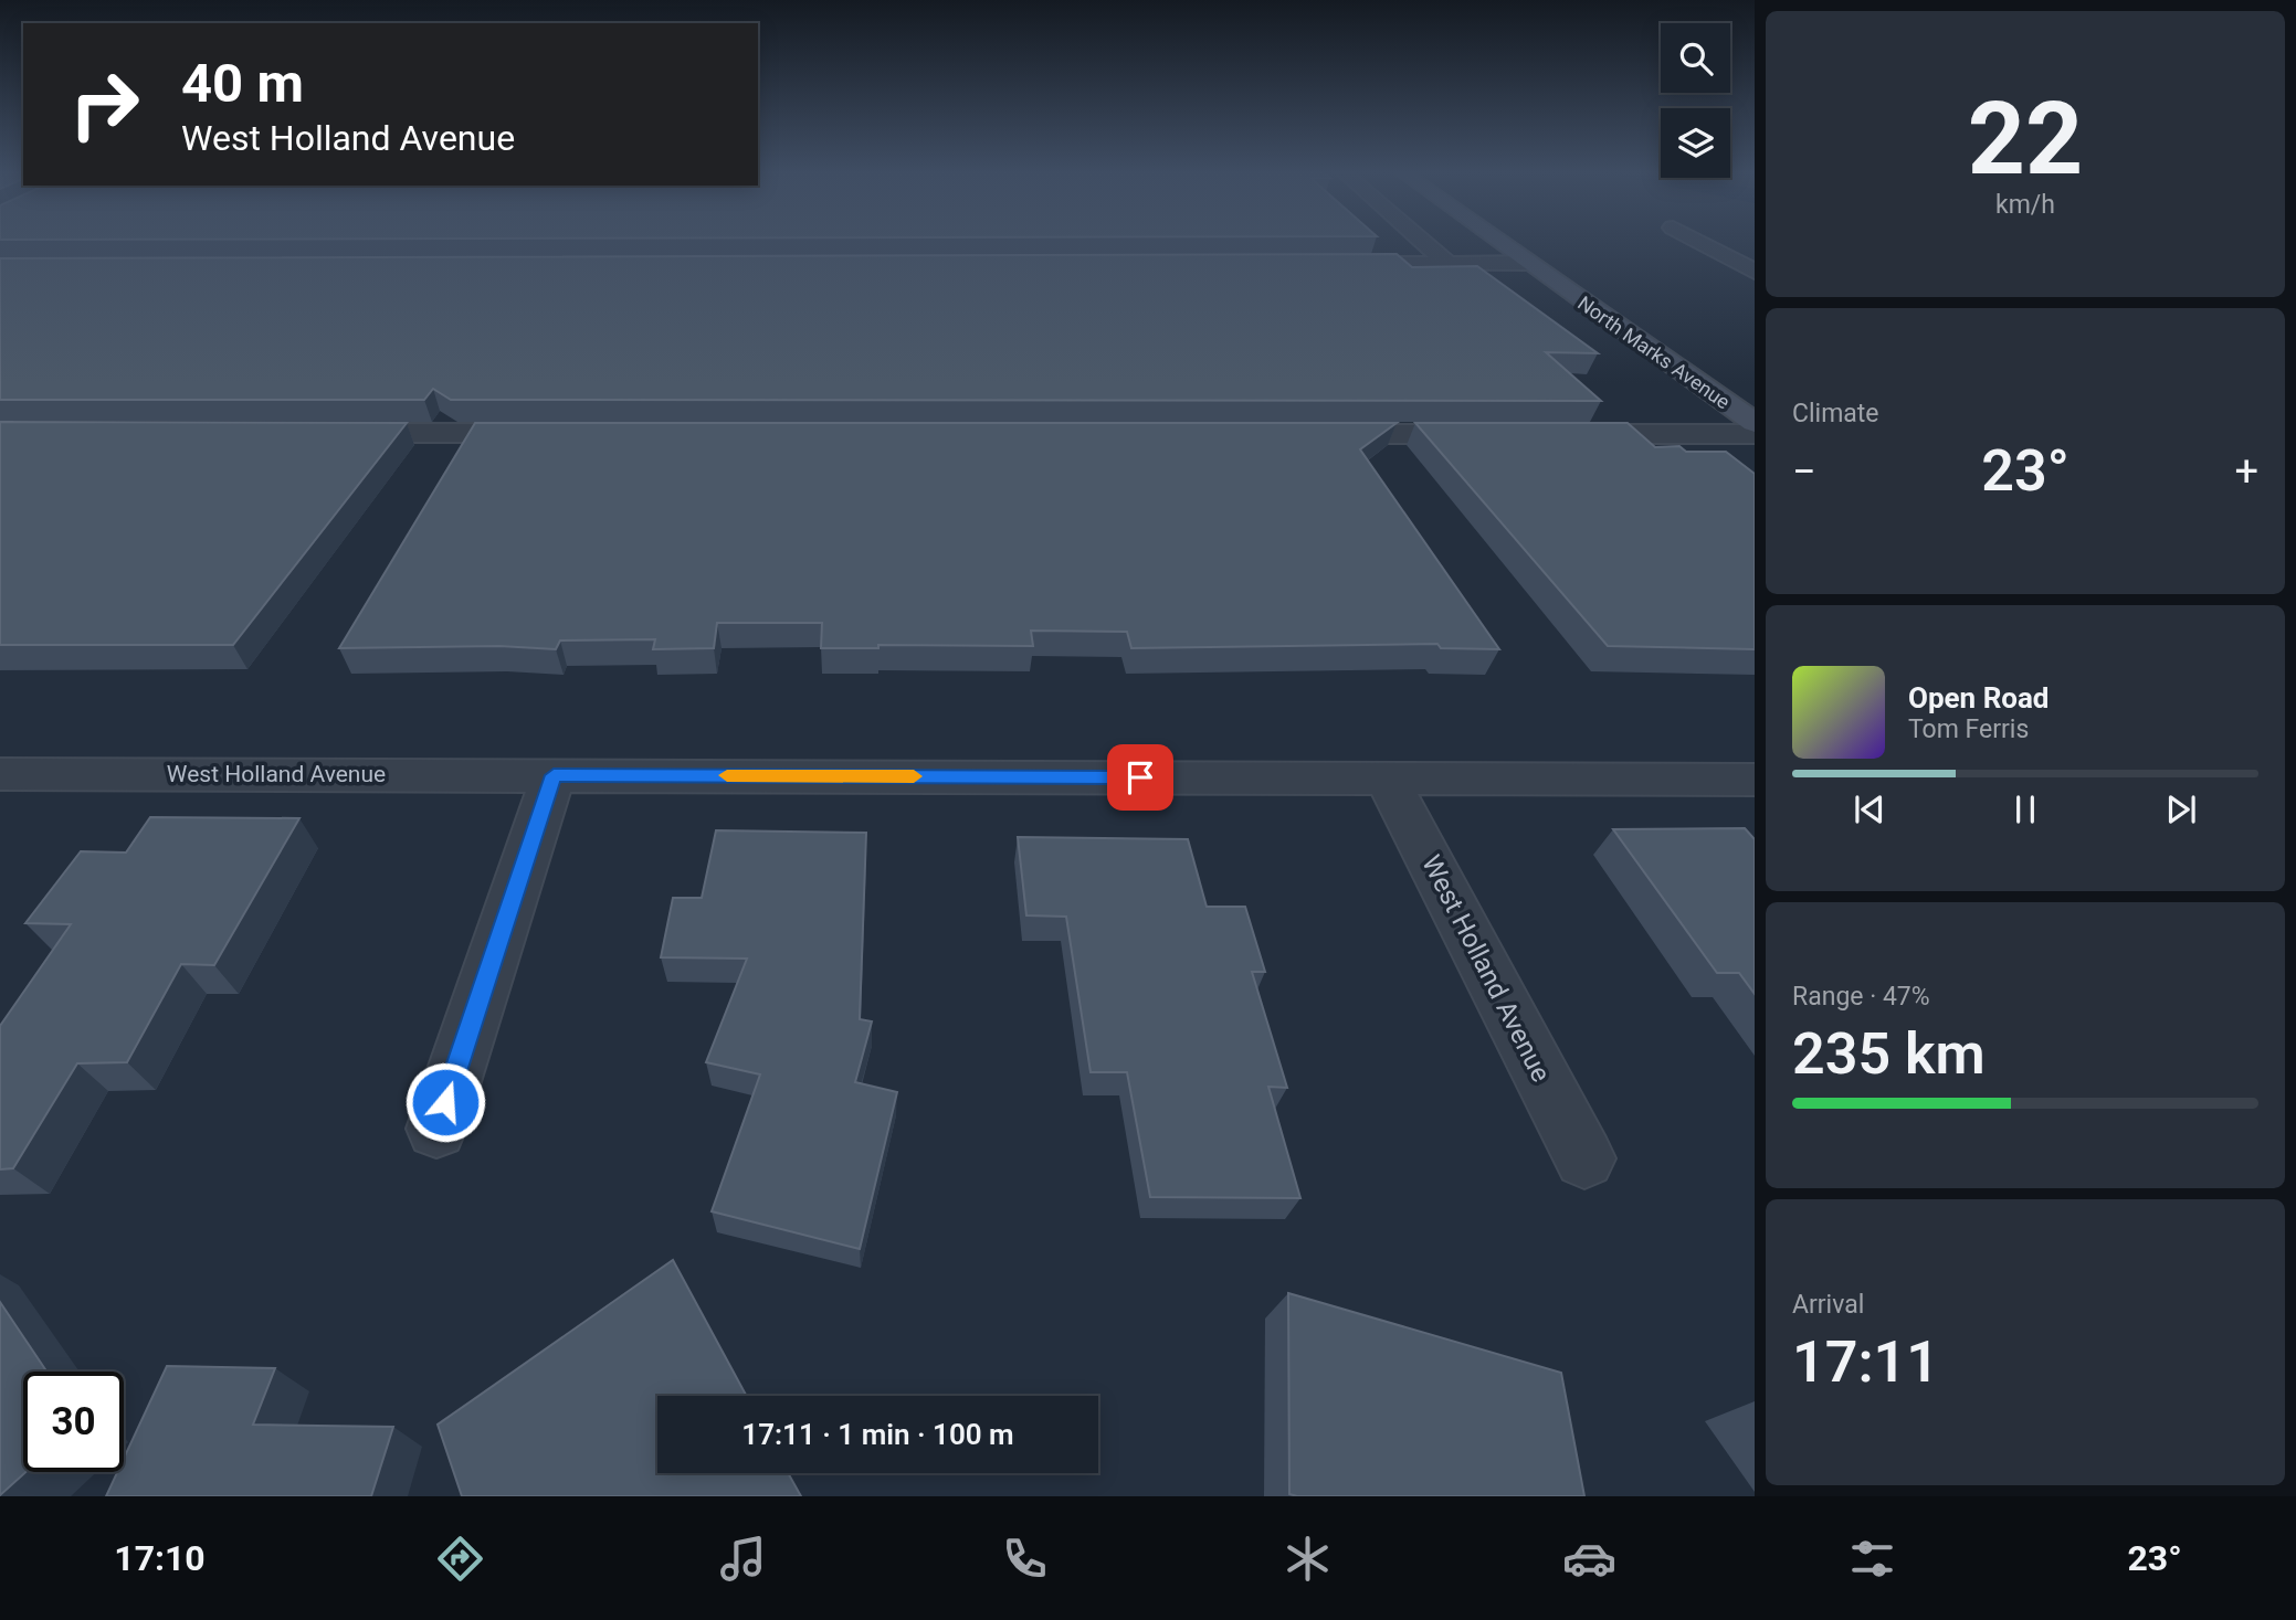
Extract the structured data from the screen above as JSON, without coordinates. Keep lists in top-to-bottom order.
{
  "streets": {
    "main road": ["North Marks Avenue"],
    "street": ["West Holland Avenue"]
  },
  "page": {
    "tile": [
      ["22", "km/h"],
      "Climate",
      ["Range · 47%", "235 km"],
      ["Arrival", "17:11"]
    ],
    "turn": ["40 m", "West Holland Avenue"],
    "heat": ["−", "23°", "+"],
    "song": ["Open Road", "Tom Ferris"],
    "limit": "30",
    "trip": "17:11 · 1 min · 100 m",
    "tabs": ["17:10", "23°"]
  }
}
